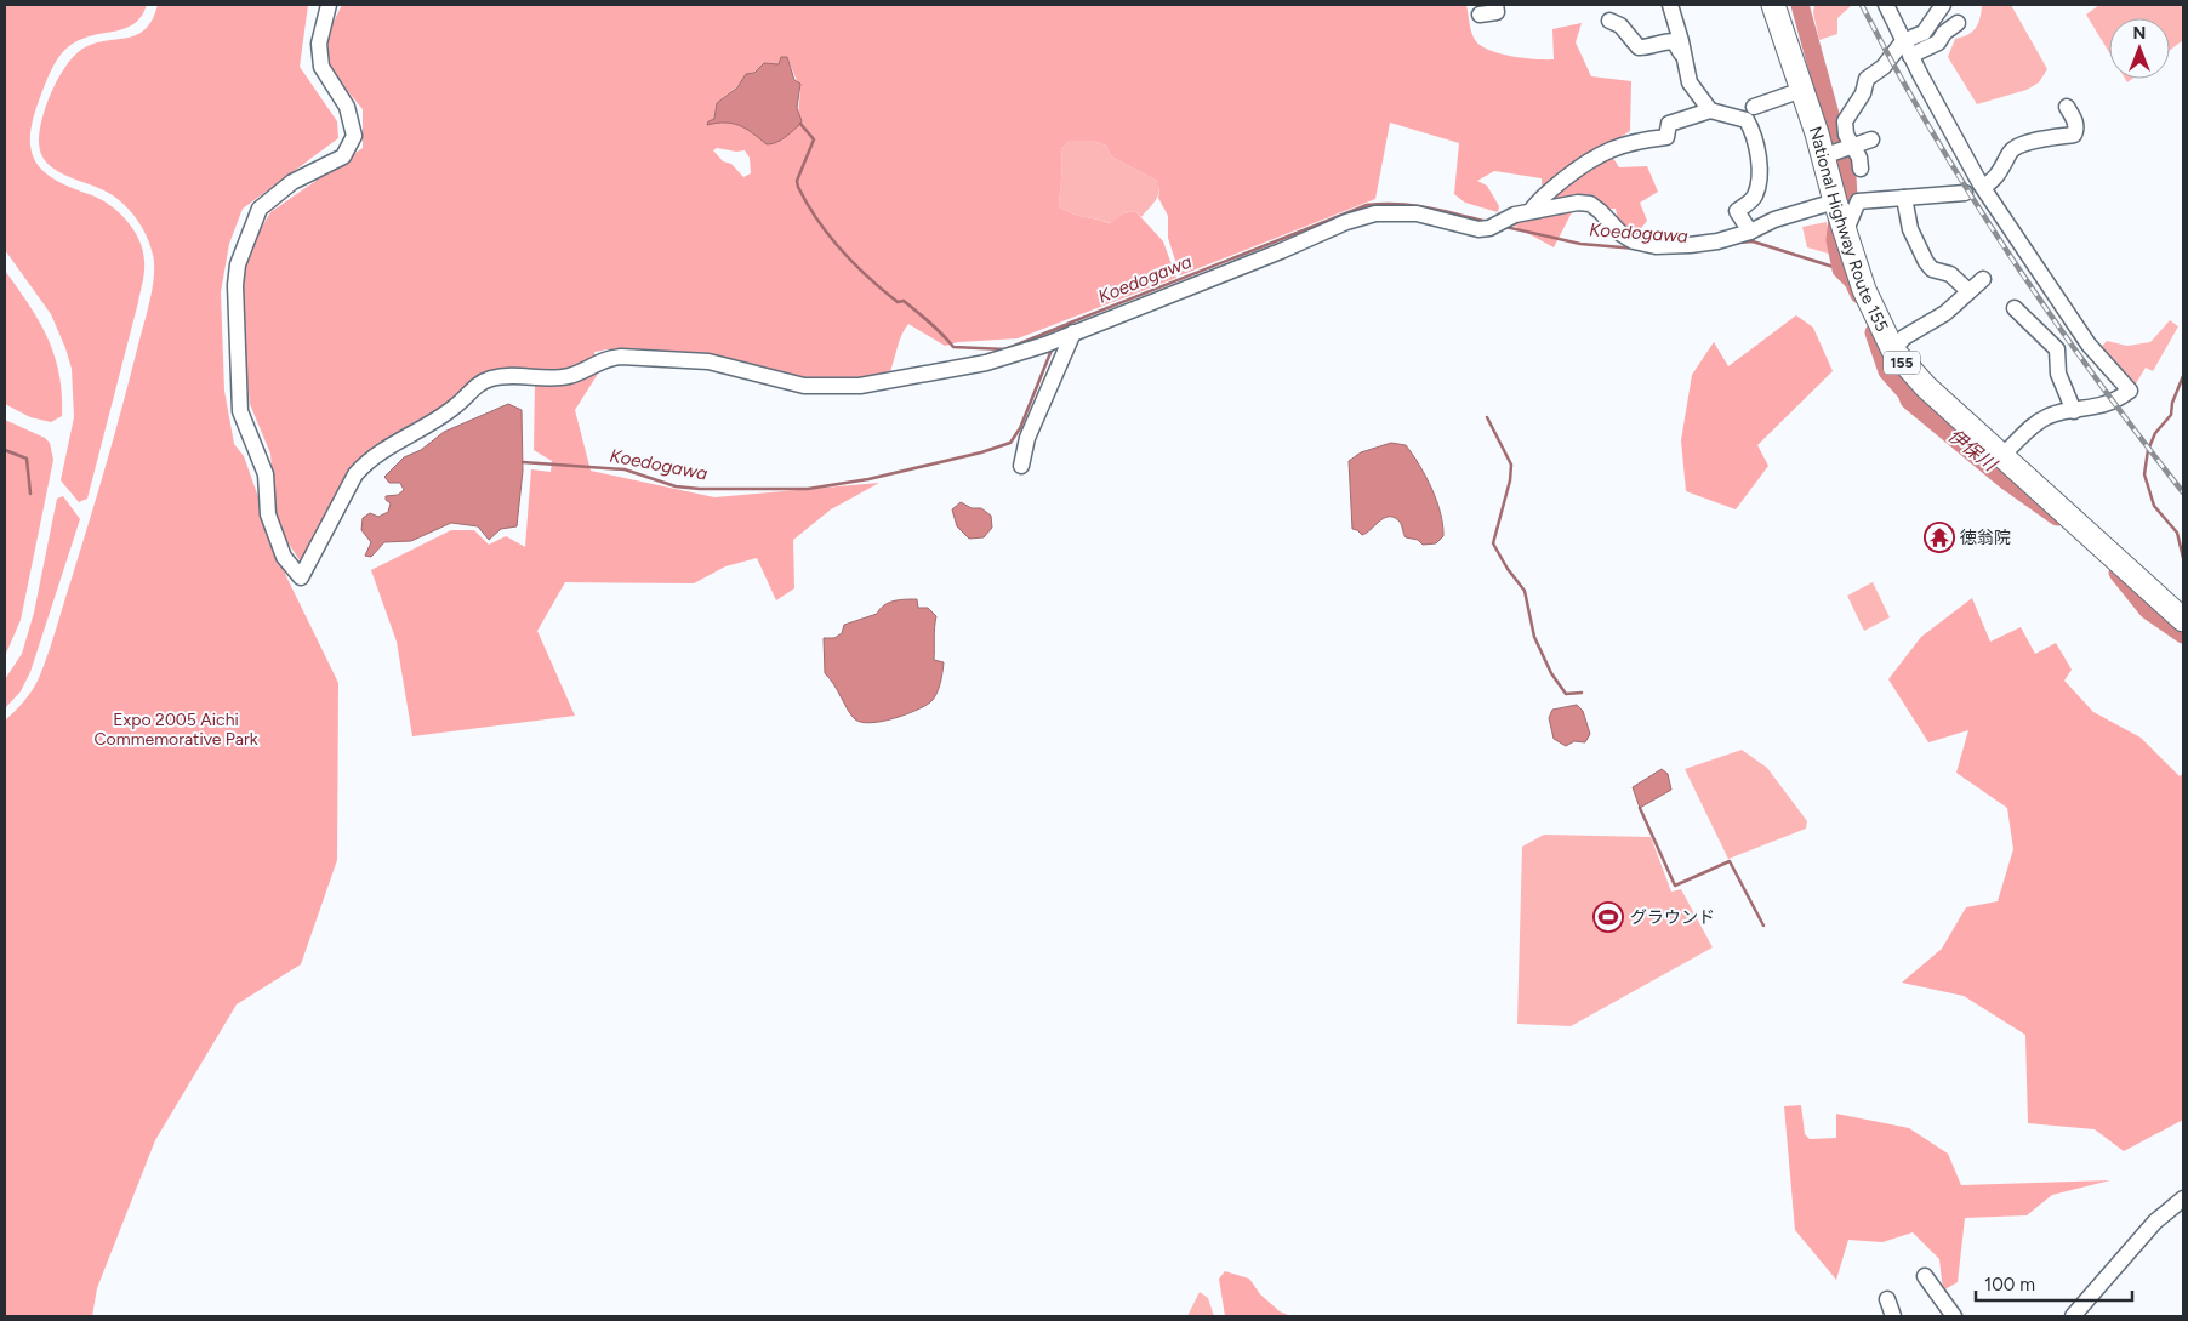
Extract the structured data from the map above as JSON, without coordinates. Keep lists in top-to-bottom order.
{
  "streets": {
    "highway": ["National Highway Route 155", "155"]
  },
  "water": ["Koedogawa", "伊保川"],
  "parks": ["Expo 2005 Aichi Commemorative Park"],
  "places": {
    "temple": ["徳翁院"],
    "sports": ["グラウンド"]
  },
  "scale_bar": "100 m",
  "north": "top"
}
